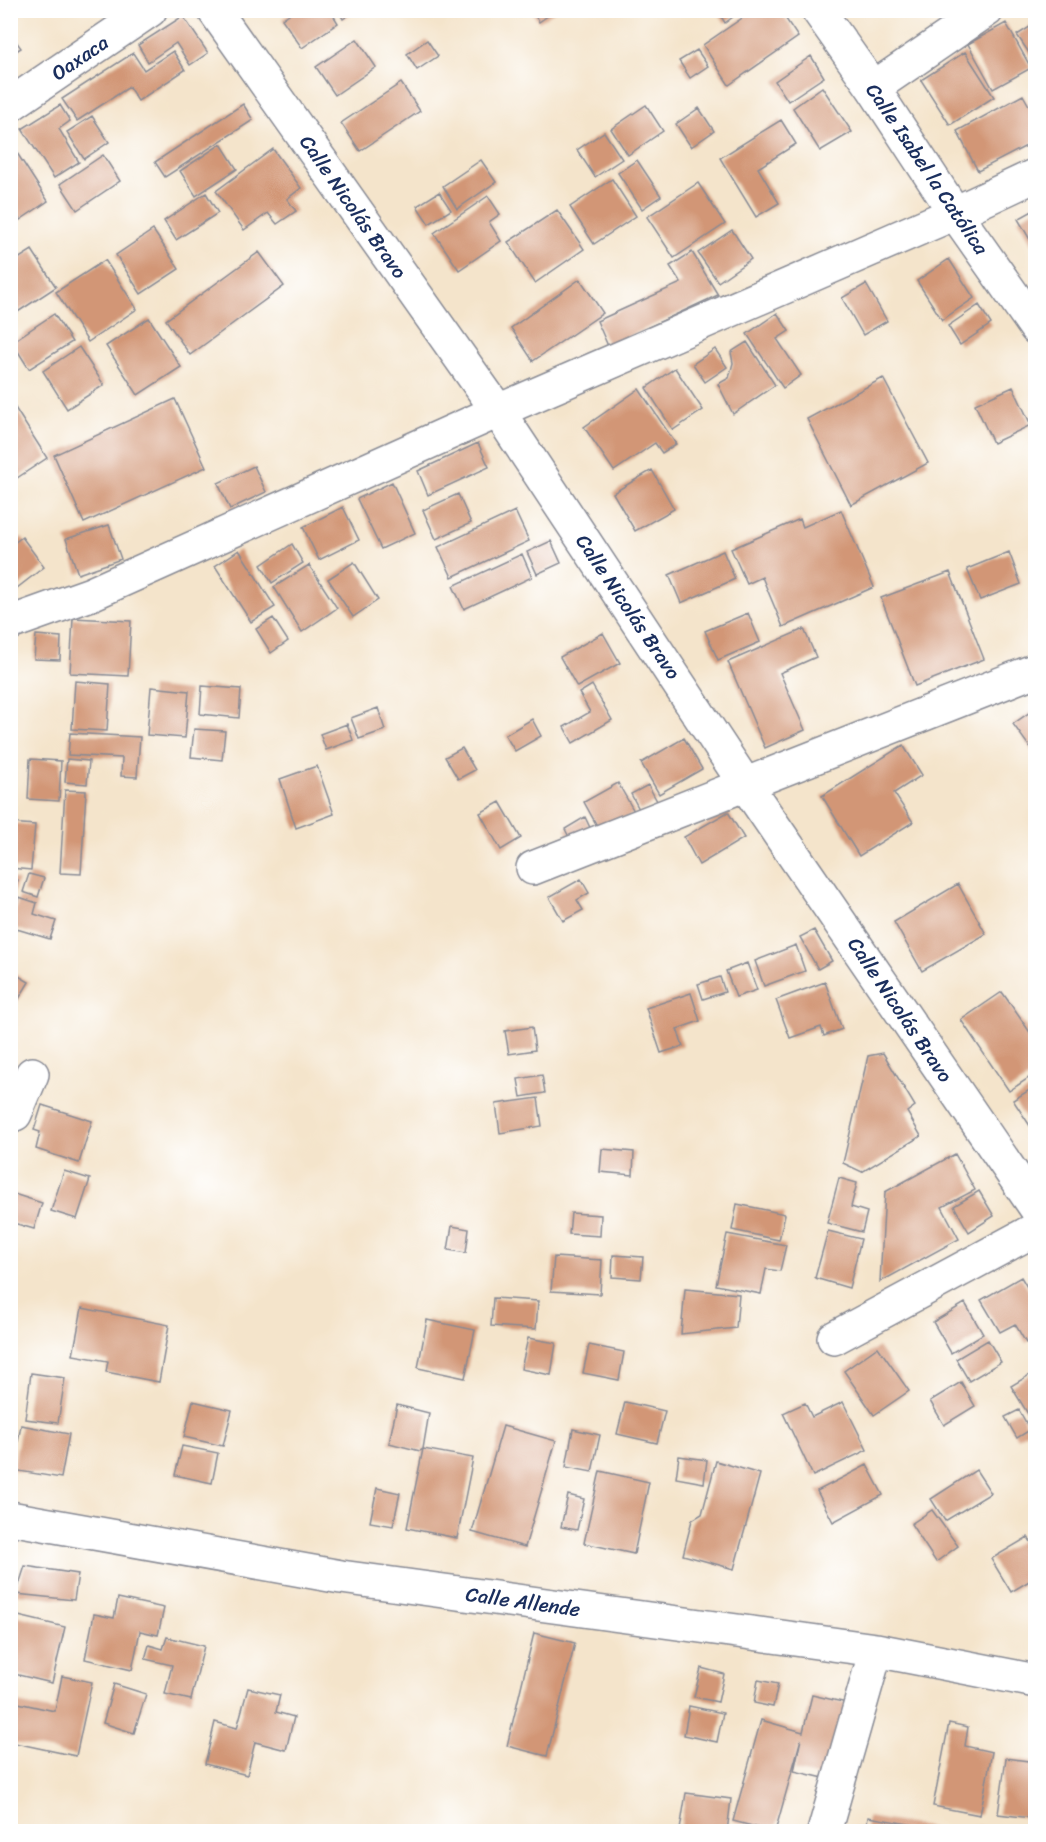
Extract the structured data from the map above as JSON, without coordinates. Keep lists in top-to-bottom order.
{
  "streets": {
    "street": [
      "Oaxaca",
      "Calle Isabel la Católica",
      "Calle Nicolás Bravo",
      "Calle Allende"
    ]
  }
}
